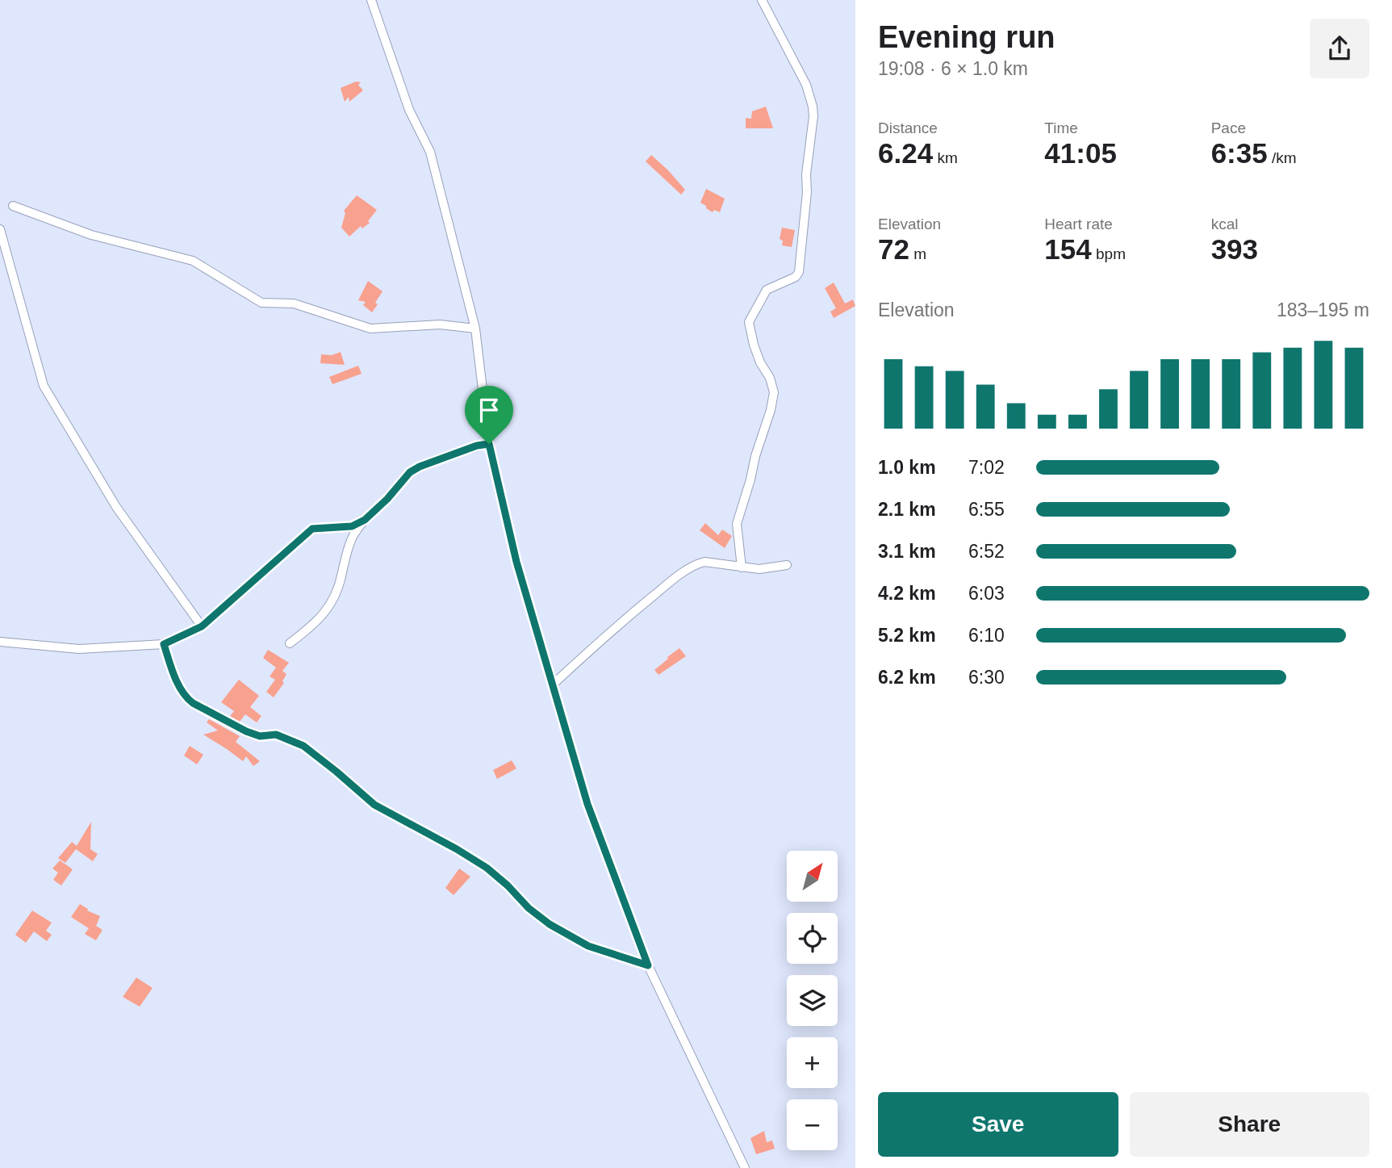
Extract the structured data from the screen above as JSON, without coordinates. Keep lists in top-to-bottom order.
{
  "north": "top right",
  "page": {
    "heading": ["Evening run", "19:08 · 6 × 1.0 km"],
    "stats": [
      ["Distance", "6.24 km"],
      ["Time", "41:05"],
      ["Pace", "6:35 /km"],
      ["Elevation", "72 m"],
      ["Heart rate", "154 bpm"],
      ["kcal", "393"]
    ],
    "chart": ["Elevation", "183–195 m"],
    "list": [
      {
        "name": "1.0 km",
        "note": "7:02"
      },
      {
        "name": "2.1 km",
        "note": "6:55"
      },
      {
        "name": "3.1 km",
        "note": "6:52"
      },
      {
        "name": "4.2 km",
        "note": "6:03"
      },
      {
        "name": "5.2 km",
        "note": "6:10"
      },
      {
        "name": "6.2 km",
        "note": "6:30"
      }
    ],
    "map_buttons": ["+", "−"],
    "buttons": ["Save", "Share"]
  }
}
